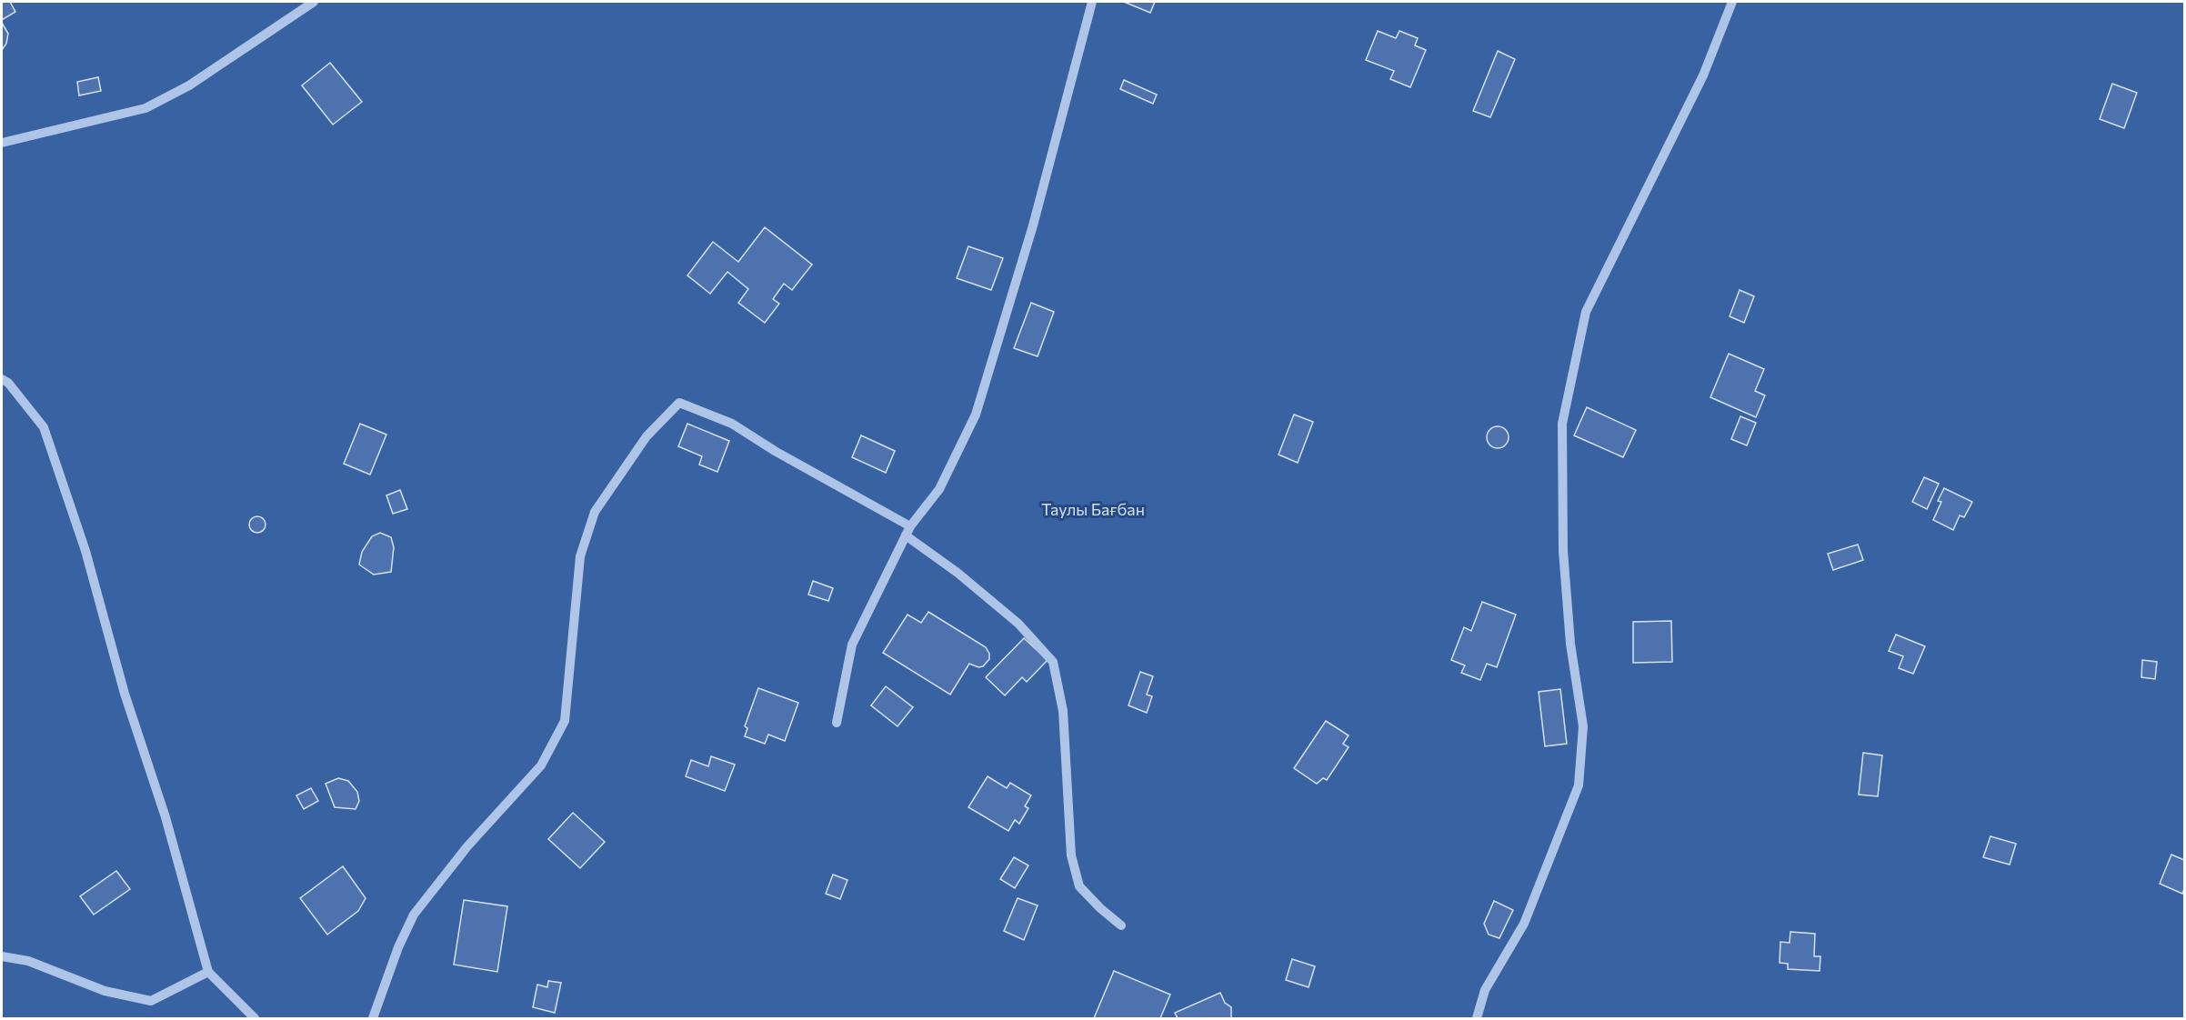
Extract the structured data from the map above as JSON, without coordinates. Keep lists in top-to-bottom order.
{
  "parks": ["Таулы Бағбан"]
}
